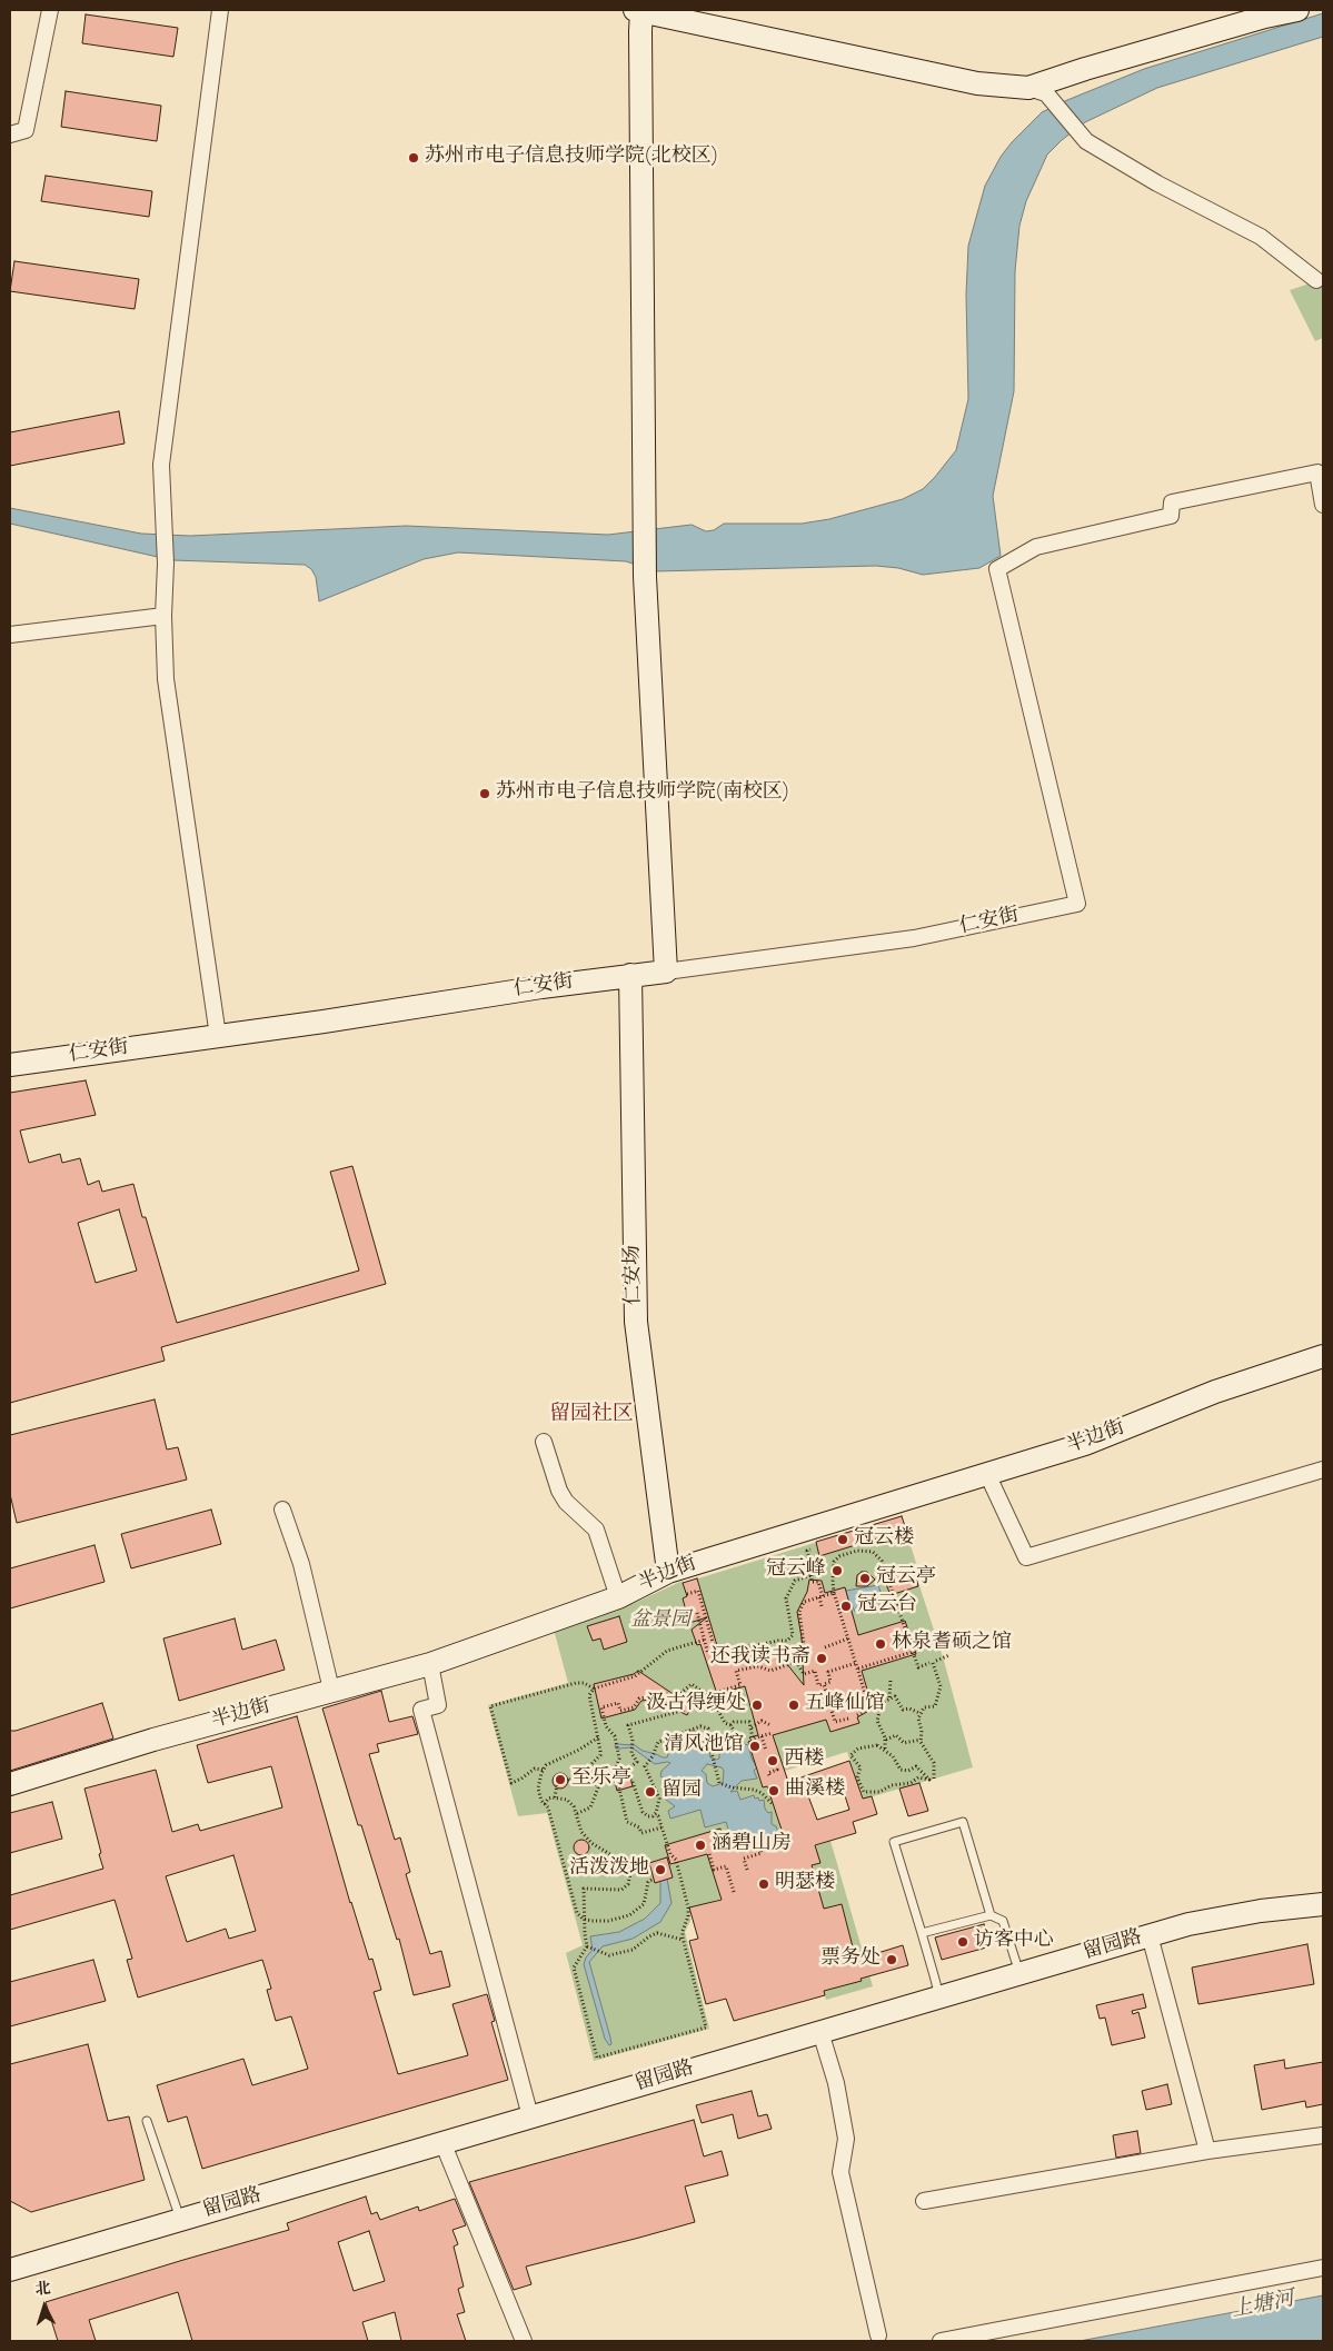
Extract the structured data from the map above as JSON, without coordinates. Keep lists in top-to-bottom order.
{
  "streets": {
    "street": [
      "仁安街",
      "仁安场",
      "半边街",
      "留园路"
    ]
  },
  "crossings": [
    ["仁安街", "仁安场"],
    ["仁安场", "半边街"]
  ],
  "districts": ["留园社区"],
  "water": ["上塘河"],
  "parks": ["盆景园"],
  "places": [
    "苏州市电子信息技师学院(北校区)",
    "苏州市电子信息技师学院(南校区)",
    "冠云楼",
    "冠云峰",
    "冠云亭",
    "冠云台",
    "林泉耆硕之馆",
    "还我读书斋",
    "汲古得绠处",
    "五峰仙馆",
    "清风池馆",
    "西楼",
    "至乐亭",
    "曲溪楼",
    "留园",
    "涵碧山房",
    "活泼泼地",
    "明瑟楼",
    "访客中心",
    "票务处"
  ],
  "north": "top"
}
